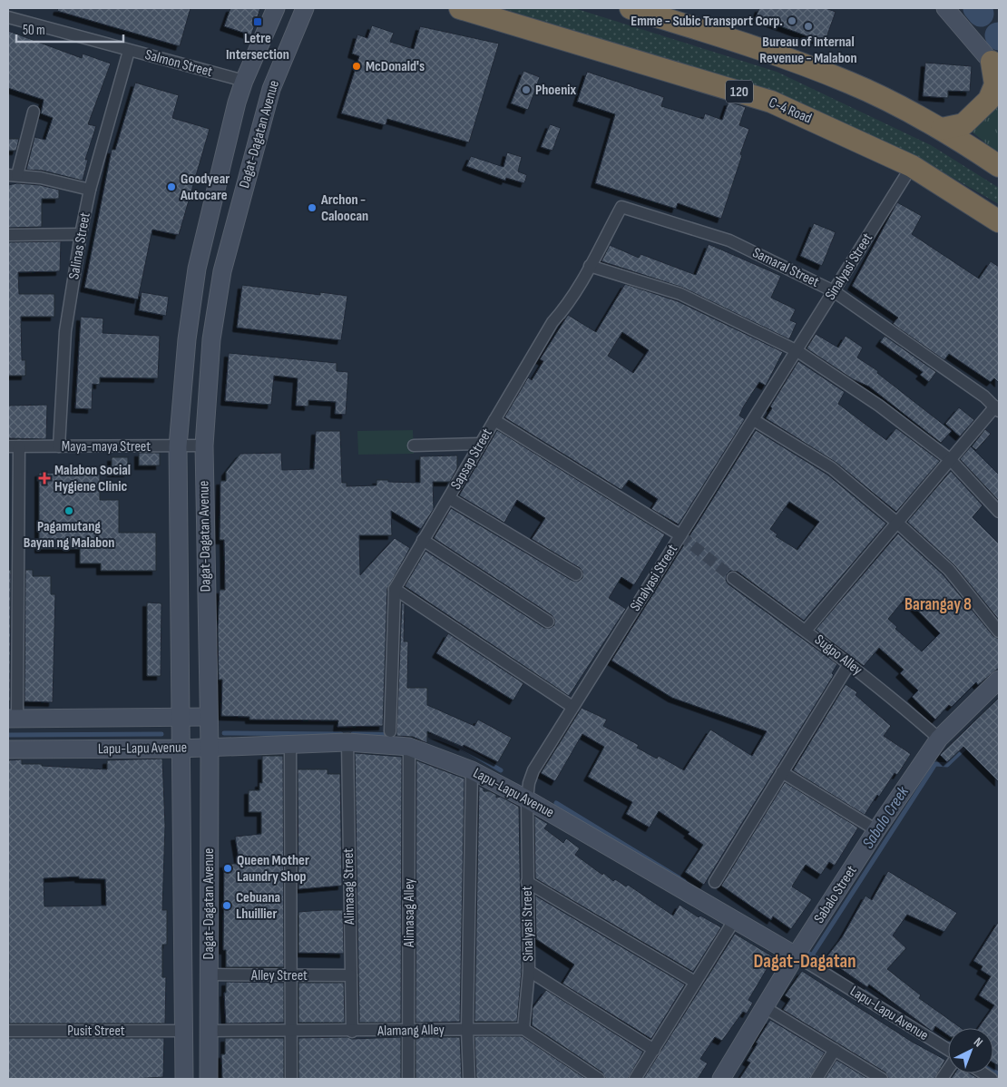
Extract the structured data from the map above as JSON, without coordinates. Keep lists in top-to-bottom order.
{
  "streets": {
    "highway": ["120", "C-4 Road"],
    "main road": ["Dagat-Dagatan Avenue", "Lapu-Lapu Avenue", "Sabalo Street"],
    "street": [
      "Salmon Street",
      "Salinas Street",
      "Sinalyasi Street",
      "Samaral Street",
      "Maya-maya Street",
      "Sapsap Street",
      "Sugpo Alley",
      "Alimasag Street",
      "Alimasag Alley",
      "Alley Street",
      "Pusit Street",
      "Alamang Alley"
    ]
  },
  "crossings": [
    ["Salmon Street", "Dagat-Dagatan Avenue"],
    ["Salmon Street", "Salinas Street"],
    ["C-4 Road", "Sinalyasi Street"],
    ["Dagat-Dagatan Avenue", "Maya-maya Street"],
    ["Dagat-Dagatan Avenue", "Lapu-Lapu Avenue"],
    ["Dagat-Dagatan Avenue", "Alley Street"],
    ["Dagat-Dagatan Avenue", "Pusit Street"],
    ["Dagat-Dagatan Avenue", "Alamang Alley"],
    ["Salinas Street", "Maya-maya Street"],
    ["Sinalyasi Street", "Samaral Street"],
    ["Sinalyasi Street", "Lapu-Lapu Avenue"],
    ["Sinalyasi Street", "Alamang Alley"],
    ["Samaral Street", "Sapsap Street"],
    ["Sugpo Alley", "Sabalo Street"],
    ["Lapu-Lapu Avenue", "Alimasag Street"],
    ["Lapu-Lapu Avenue", "Sabalo Street"],
    ["Lapu-Lapu Avenue", "Alimasag Alley"],
    ["Alimasag Street", "Alley Street"],
    ["Alimasag Street", "Alamang Alley"],
    ["Alimasag Alley", "Alamang Alley"]
  ],
  "districts": ["Barangay 8", "Dagat-Dagatan"],
  "water": ["Sabalo Creek"],
  "places": {
    "other": [
      "Emme - Subic Transport Corp.",
      "Bureau of Internal Revenue - Malabon",
      "McDonald's",
      "Phoenix",
      "Goodyear Autocare",
      "Archon - Caloocan",
      "Pagamutang Bayan ng Malabon",
      "Queen Mother Laundry Shop",
      "Cebuana Lhuillier"
    ],
    "transit": ["Letre Intersection"],
    "health": ["Malabon Social Hygiene Clinic"]
  },
  "scale_bar": "50 m",
  "north": "top right"
}
